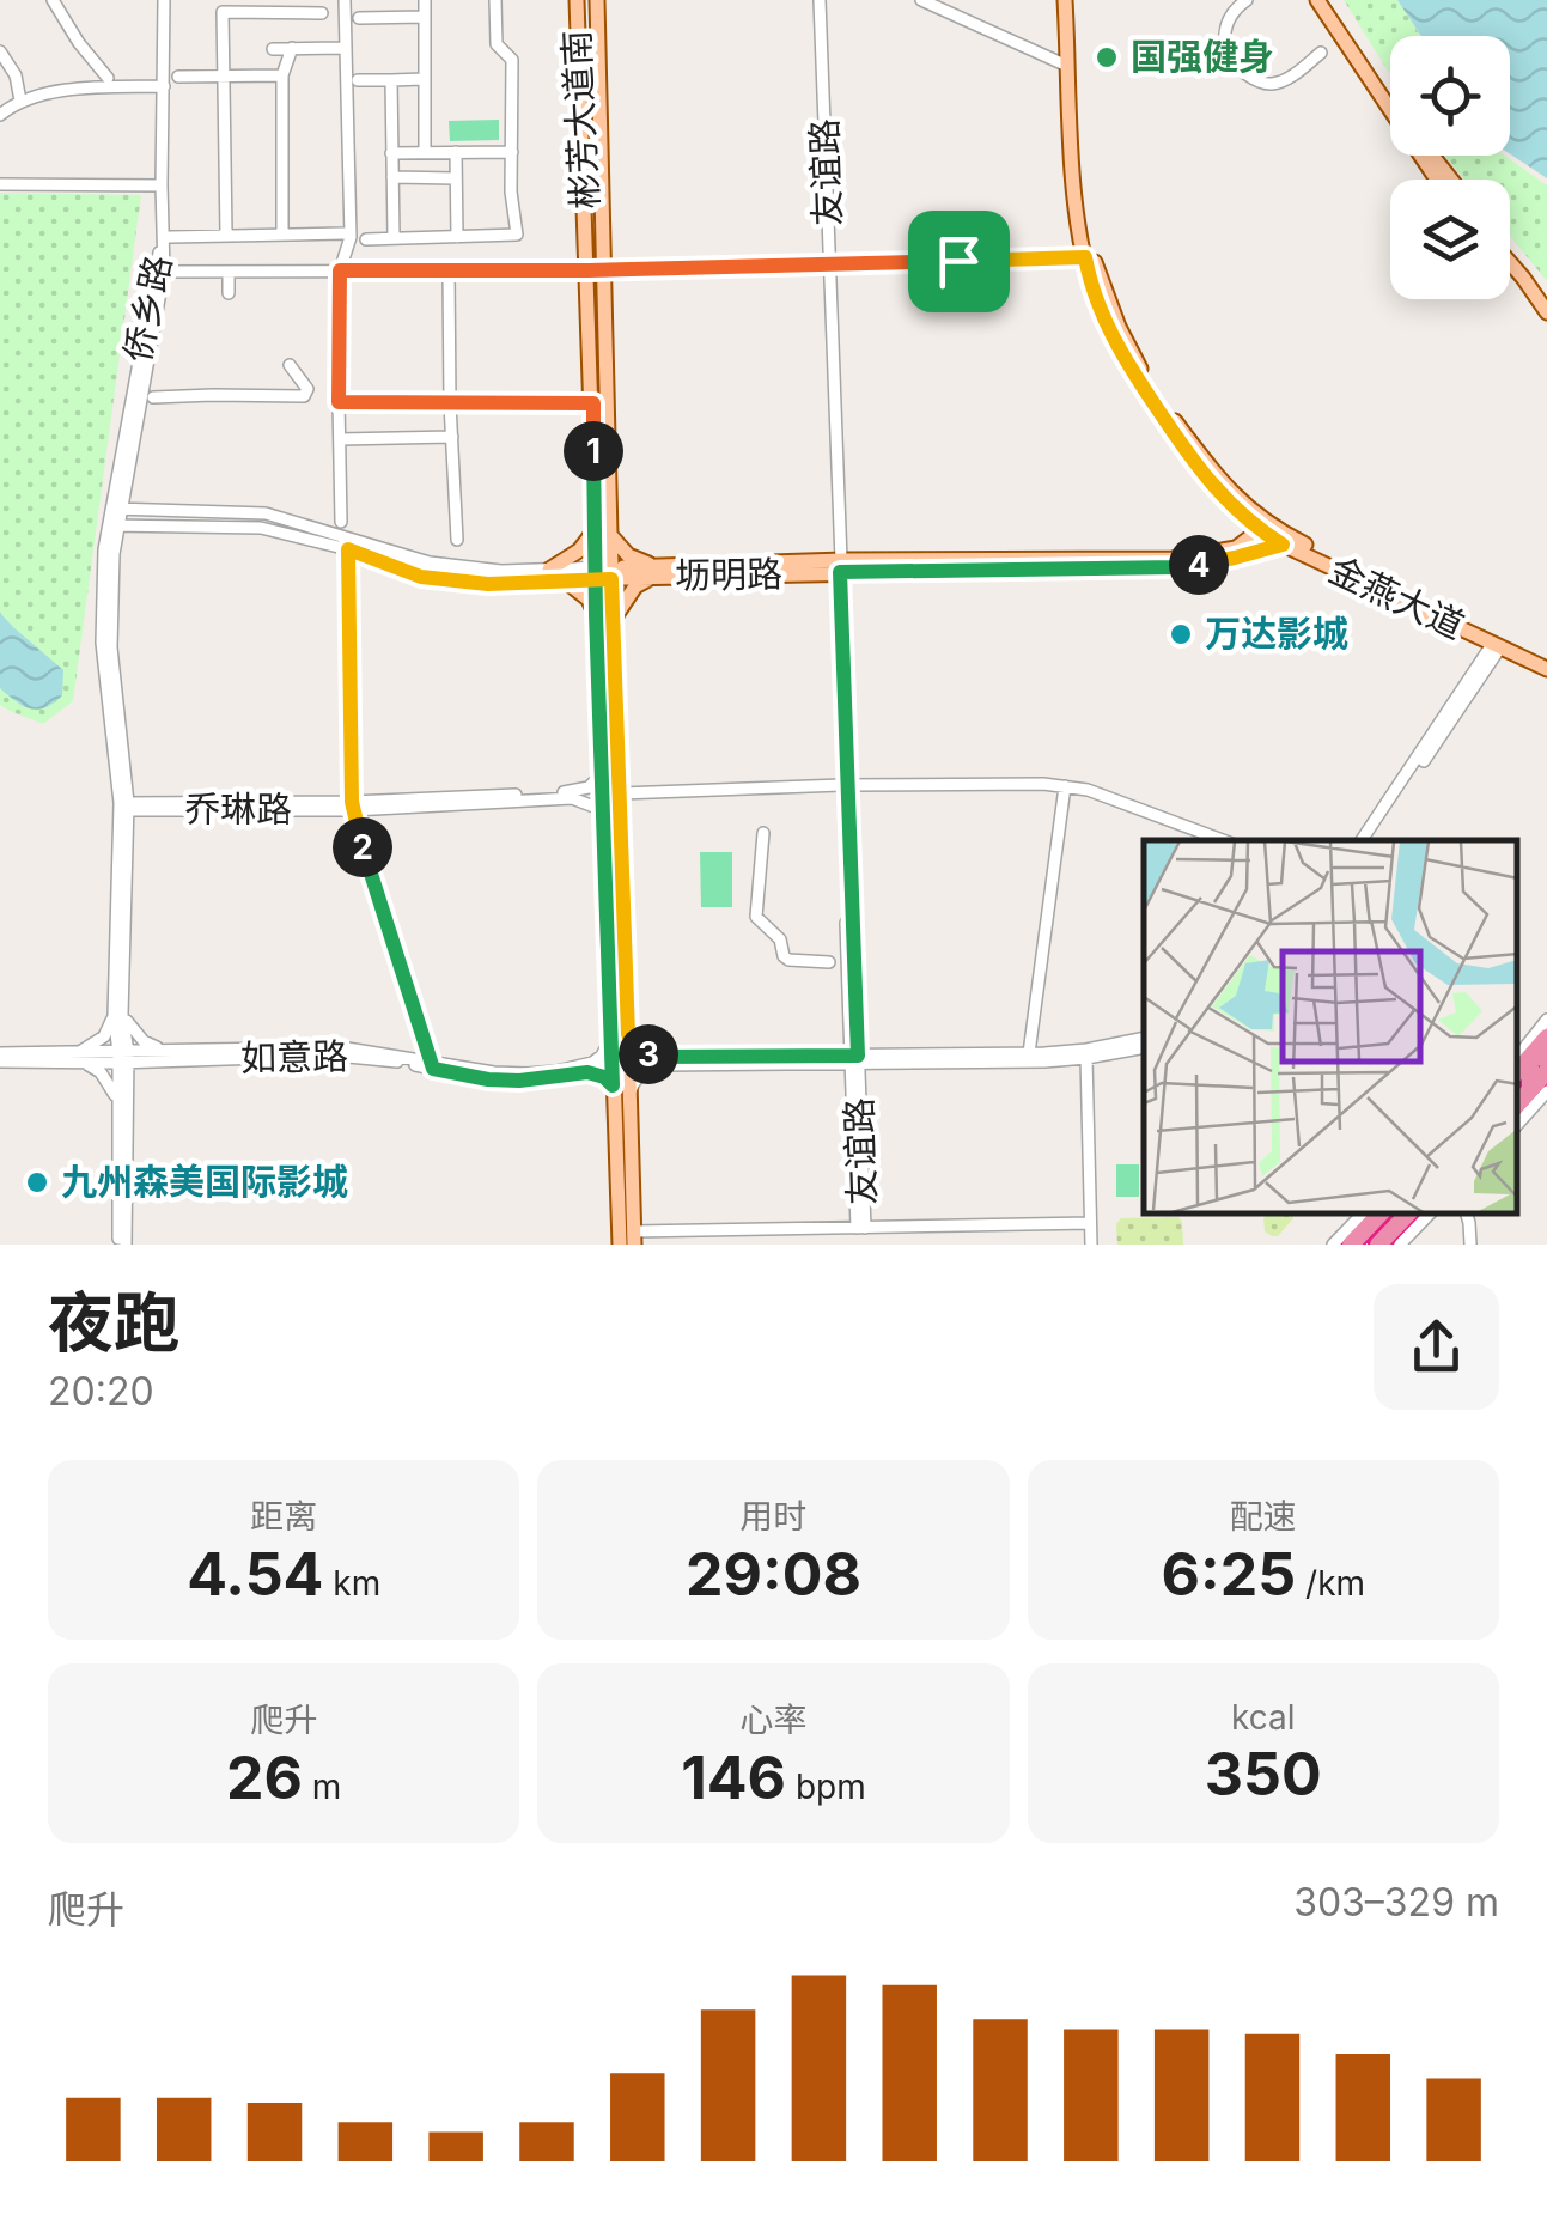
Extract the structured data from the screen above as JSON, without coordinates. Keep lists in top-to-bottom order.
{
  "streets": {
    "main road": ["彬芳大道南", "坜明路", "金燕大道"],
    "street": [
      "友谊路",
      "侨乡路",
      "乔琳路",
      "如意路"
    ]
  },
  "crossings": [
    ["彬芳大道南", "坜明路"],
    ["友谊路", "坜明路"],
    ["侨乡路", "坜明路"],
    ["侨乡路", "乔琳路"],
    ["侨乡路", "如意路"],
    ["坜明路", "金燕大道"]
  ],
  "places": ["国强健身", "万达影城", "九州森美国际影城"],
  "page": {
    "pins": [
      "1",
      "4",
      "2",
      "3"
    ],
    "heading": ["夜跑", "20:20"],
    "stats": [
      ["距离", "4.54 km"],
      ["用时", "29:08"],
      ["配速", "6:25 /km"],
      ["爬升", "26 m"],
      ["心率", "146 bpm"],
      ["kcal", "350"]
    ],
    "chart": ["爬升", "303–329 m"]
  }
}
